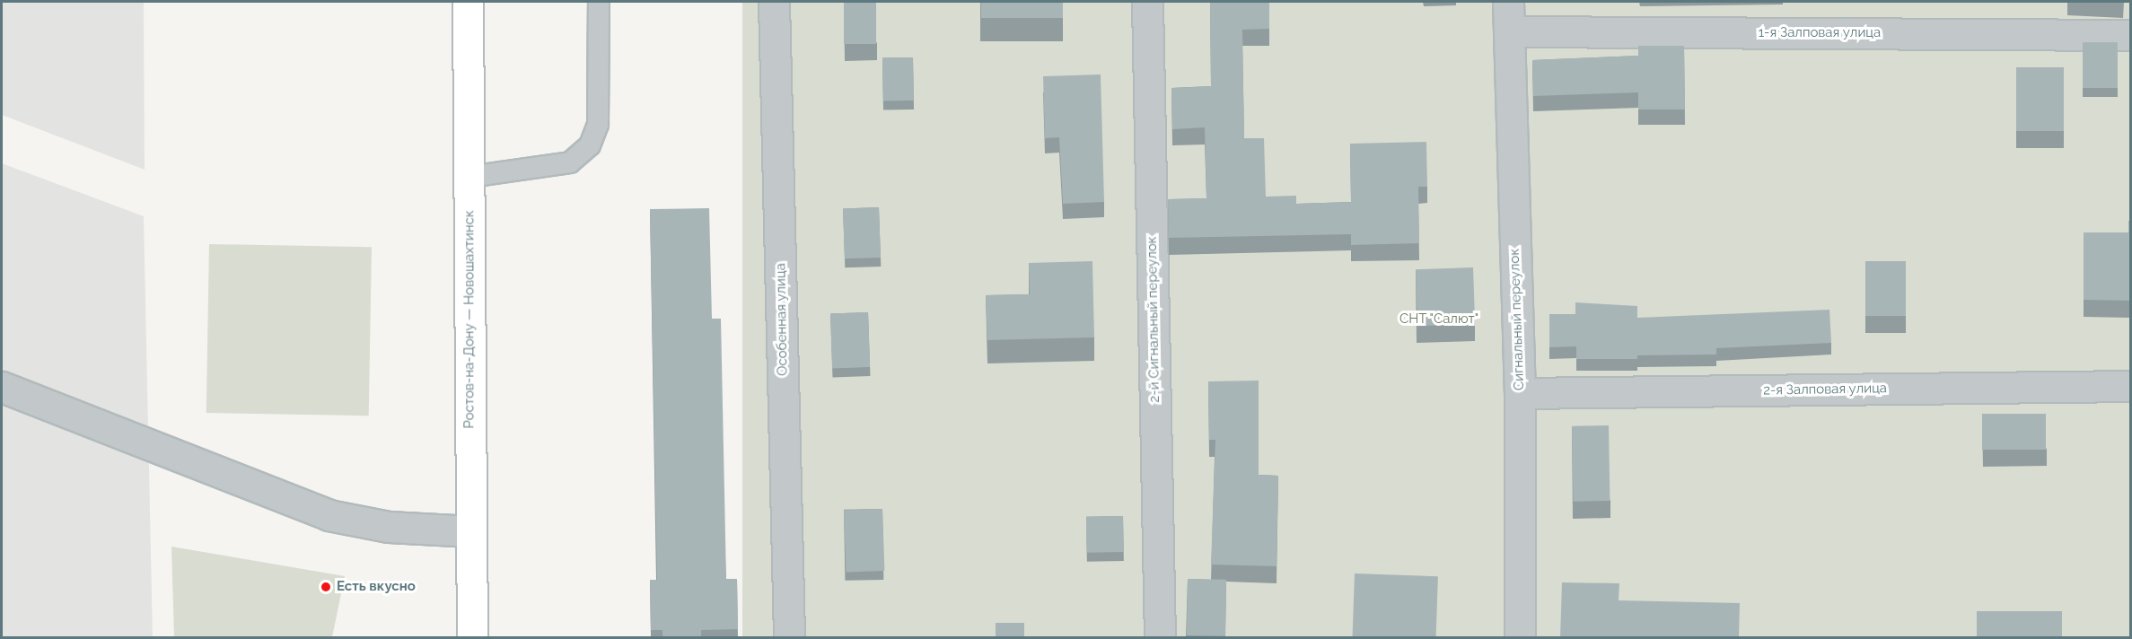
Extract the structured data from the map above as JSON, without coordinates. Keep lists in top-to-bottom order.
{
  "streets": {
    "main road": ["Ростов-на-Дону — Новошахтинск"],
    "street": [
      "1-я Залповая улица",
      "Особенная улица",
      "2-й Сигнальный переулок",
      "Сигнальный переулок",
      "2-я Залповая улица"
    ]
  },
  "crossings": [
    ["1-я Залповая улица", "Сигнальный переулок"],
    ["Сигнальный переулок", "2-я Залповая улица"]
  ],
  "parks": ["СНТ \"Салют\""],
  "places": ["Есть вкусно"]
}
